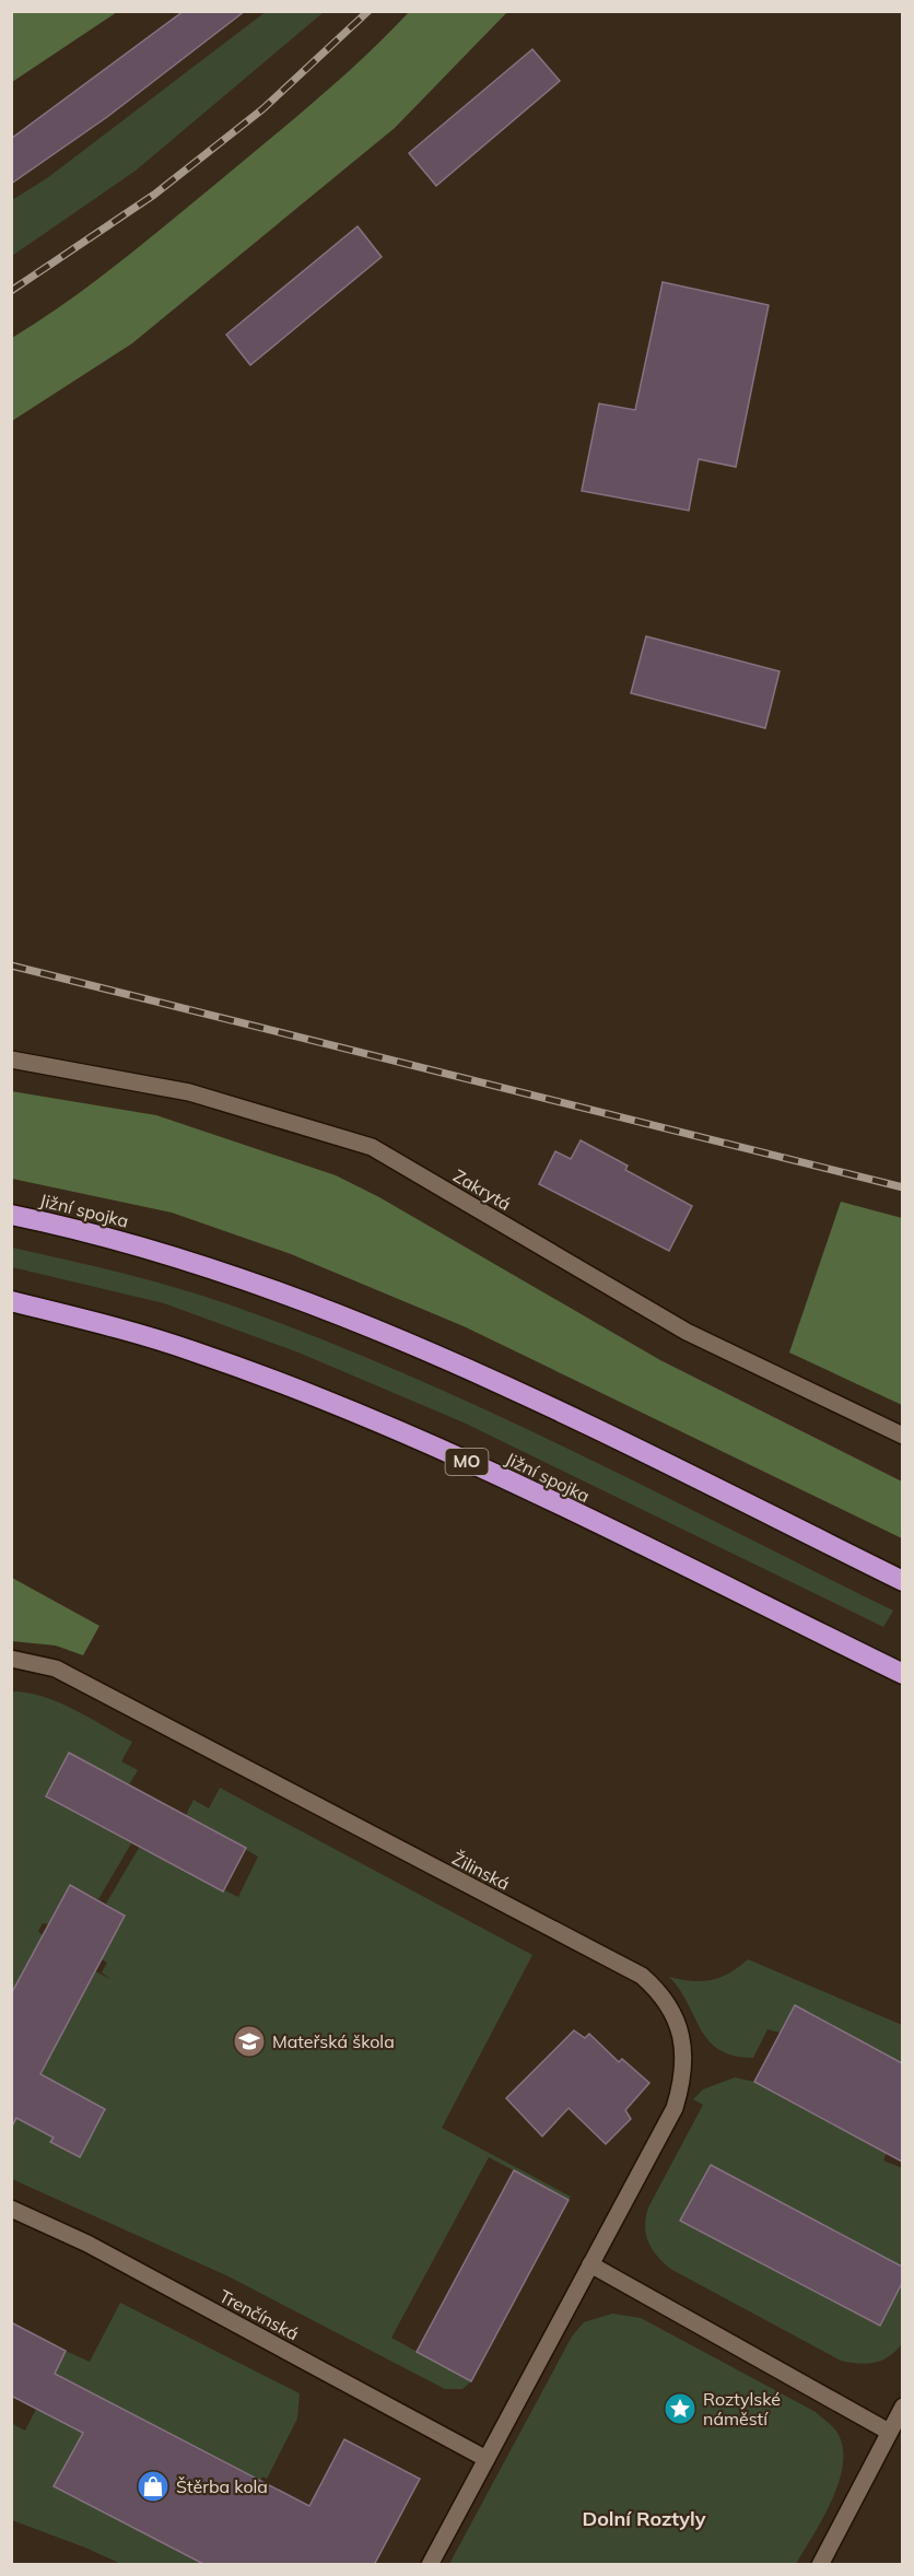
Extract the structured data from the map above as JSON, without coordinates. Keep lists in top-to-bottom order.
{
  "streets": {
    "highway": ["Jižní spojka", "MO"],
    "street": ["Zakrytá", "Žilinská", "Trenčínská"]
  },
  "districts": ["Dolní Roztyly"],
  "places": {
    "school or university": ["Mateřská škola"],
    "place": ["Roztylské náměstí"],
    "shop": ["Štěrba kola"]
  }
}
